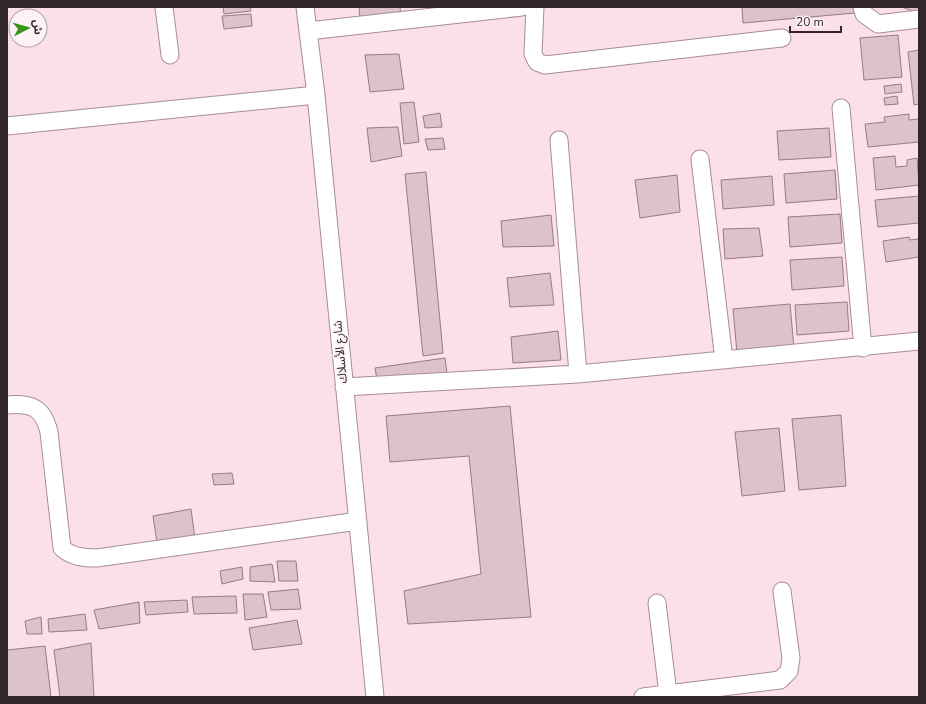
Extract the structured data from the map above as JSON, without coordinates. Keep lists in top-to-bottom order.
{
  "streets": {
    "street": ["شارع الأسلاك"]
  },
  "scale_bar": "20 m",
  "north": "right"
}
